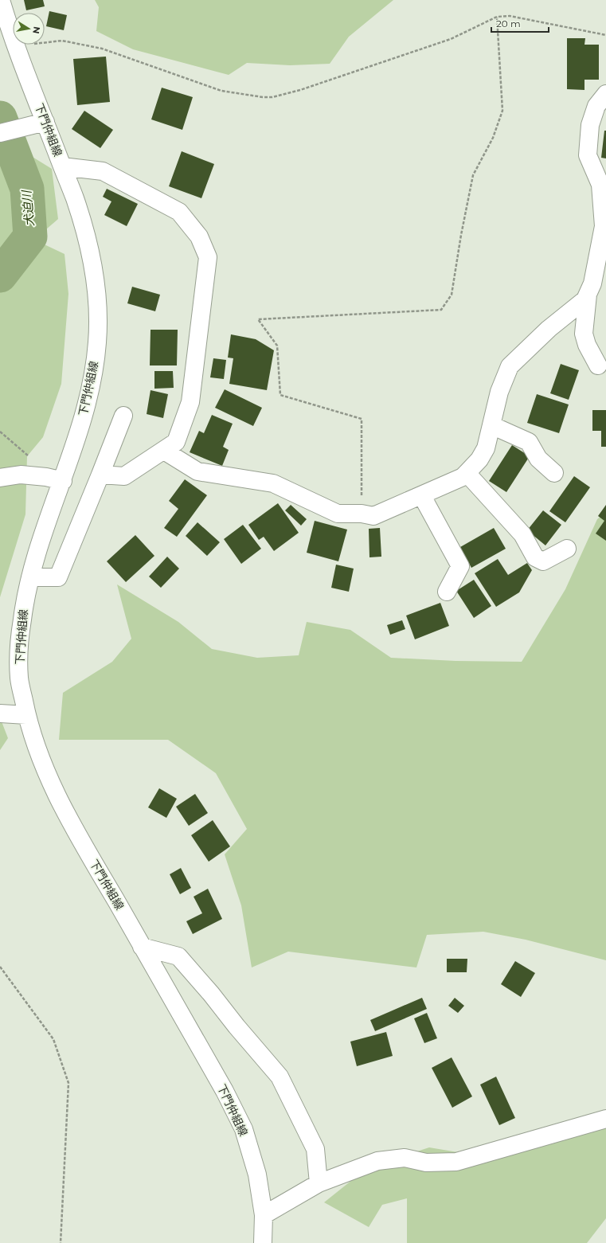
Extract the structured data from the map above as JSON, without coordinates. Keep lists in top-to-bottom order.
{
  "streets": {
    "street": ["下門仲組線"]
  },
  "water": ["犬迫川"],
  "scale_bar": "20 m",
  "north": "right"
}
